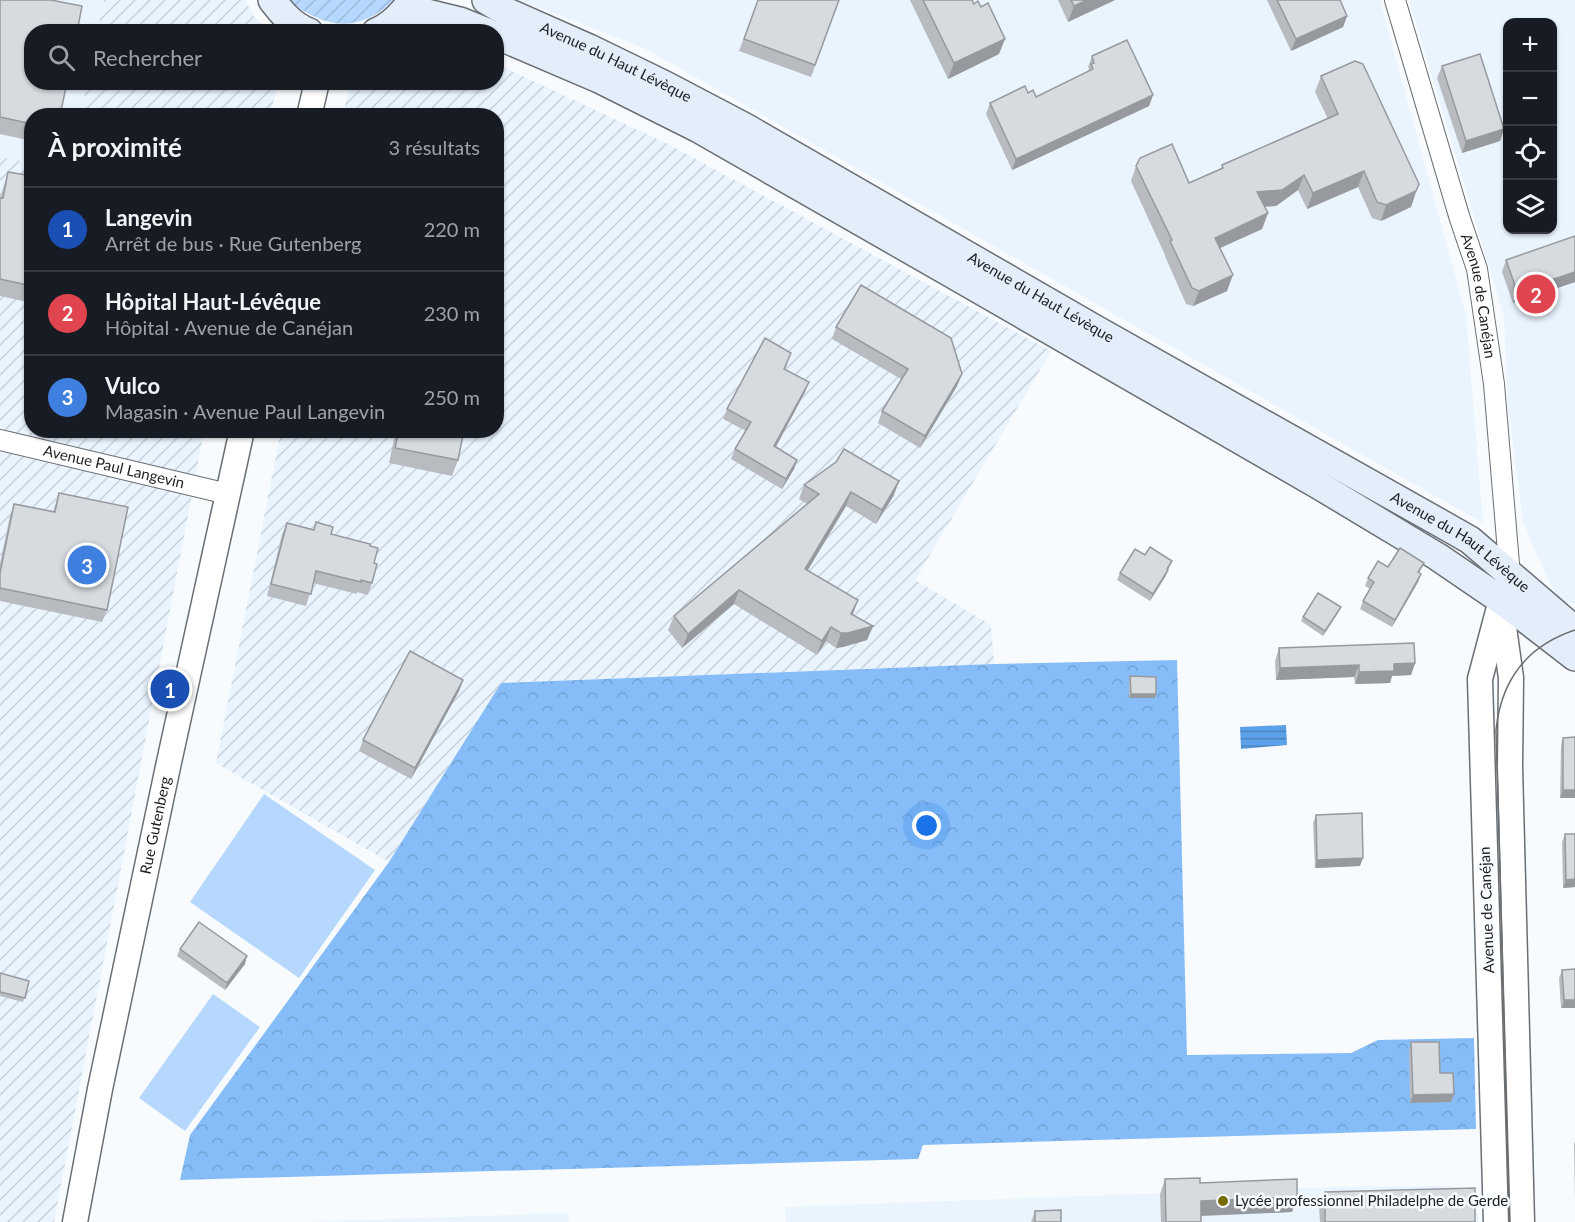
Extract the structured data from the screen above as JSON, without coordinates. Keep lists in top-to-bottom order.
{
  "streets": {
    "main road": ["Avenue du Haut Lévèque"],
    "street": ["Avenue de Canéjan", "Avenue Paul Langevin", "Rue Gutenberg"]
  },
  "crossings": [
    ["Avenue du Haut Lévèque", "Avenue de Canéjan"],
    ["Avenue Paul Langevin", "Rue Gutenberg"]
  ],
  "places": ["Lycée professionnel Philadelphe de Gerde"],
  "page": {
    "map_buttons": ["+", "−"],
    "search": "Rechercher",
    "heading": ["À proximité", "3 résultats"],
    "list": [
      {
        "mark": "1",
        "name": "Langevin",
        "note": "Arrêt de bus · Rue Gutenberg",
        "value": "220 m"
      },
      {
        "mark": "2",
        "name": "Hôpital Haut-Lévêque",
        "note": "Hôpital · Avenue de Canéjan",
        "value": "230 m"
      },
      {
        "mark": "3",
        "name": "Vulco",
        "note": "Magasin · Avenue Paul Langevin",
        "value": "250 m"
      }
    ],
    "pins": ["2", "3", "1"]
  }
}
